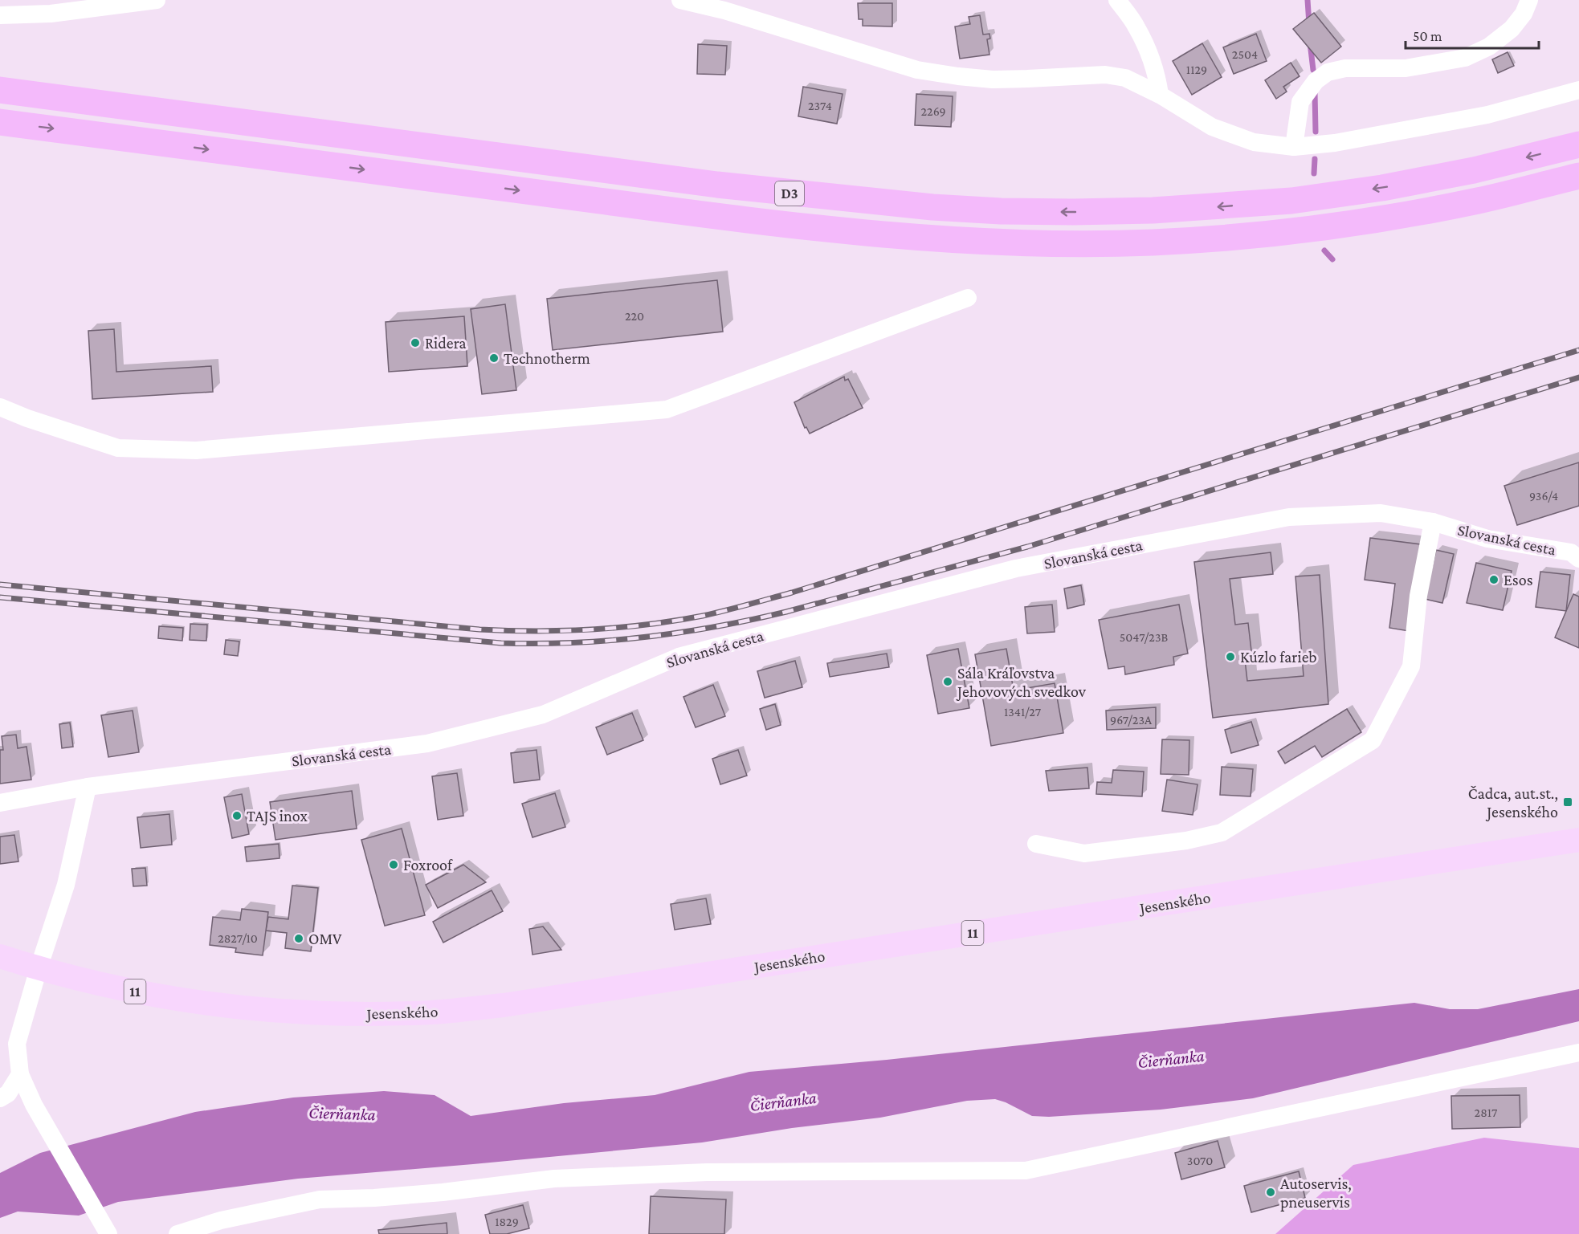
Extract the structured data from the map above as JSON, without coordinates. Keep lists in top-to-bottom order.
{
  "streets": {
    "highway": ["D3"],
    "main road": ["Jesenského", "11"],
    "street": ["Slovanská cesta"]
  },
  "water": ["Čierňanka"],
  "places": {
    "other": [
      "Ridera",
      "Technotherm",
      "Esos",
      "Kúzlo farieb",
      "Sála Kráľovstva Jehovových svedkov",
      "TAJS inox",
      "Foxroof",
      "OMV",
      "Autoservis, pneuservis"
    ],
    "transit": ["Čadca, aut.st., Jesenského"]
  },
  "house_numbers": [
    "2504",
    "1129",
    "2374",
    "2269",
    "220",
    "936/4",
    "5047/23B",
    "1341/27",
    "967/23A",
    "2827/10",
    "2817",
    "3070",
    "1829"
  ],
  "scale_bar": "50 m"
}
